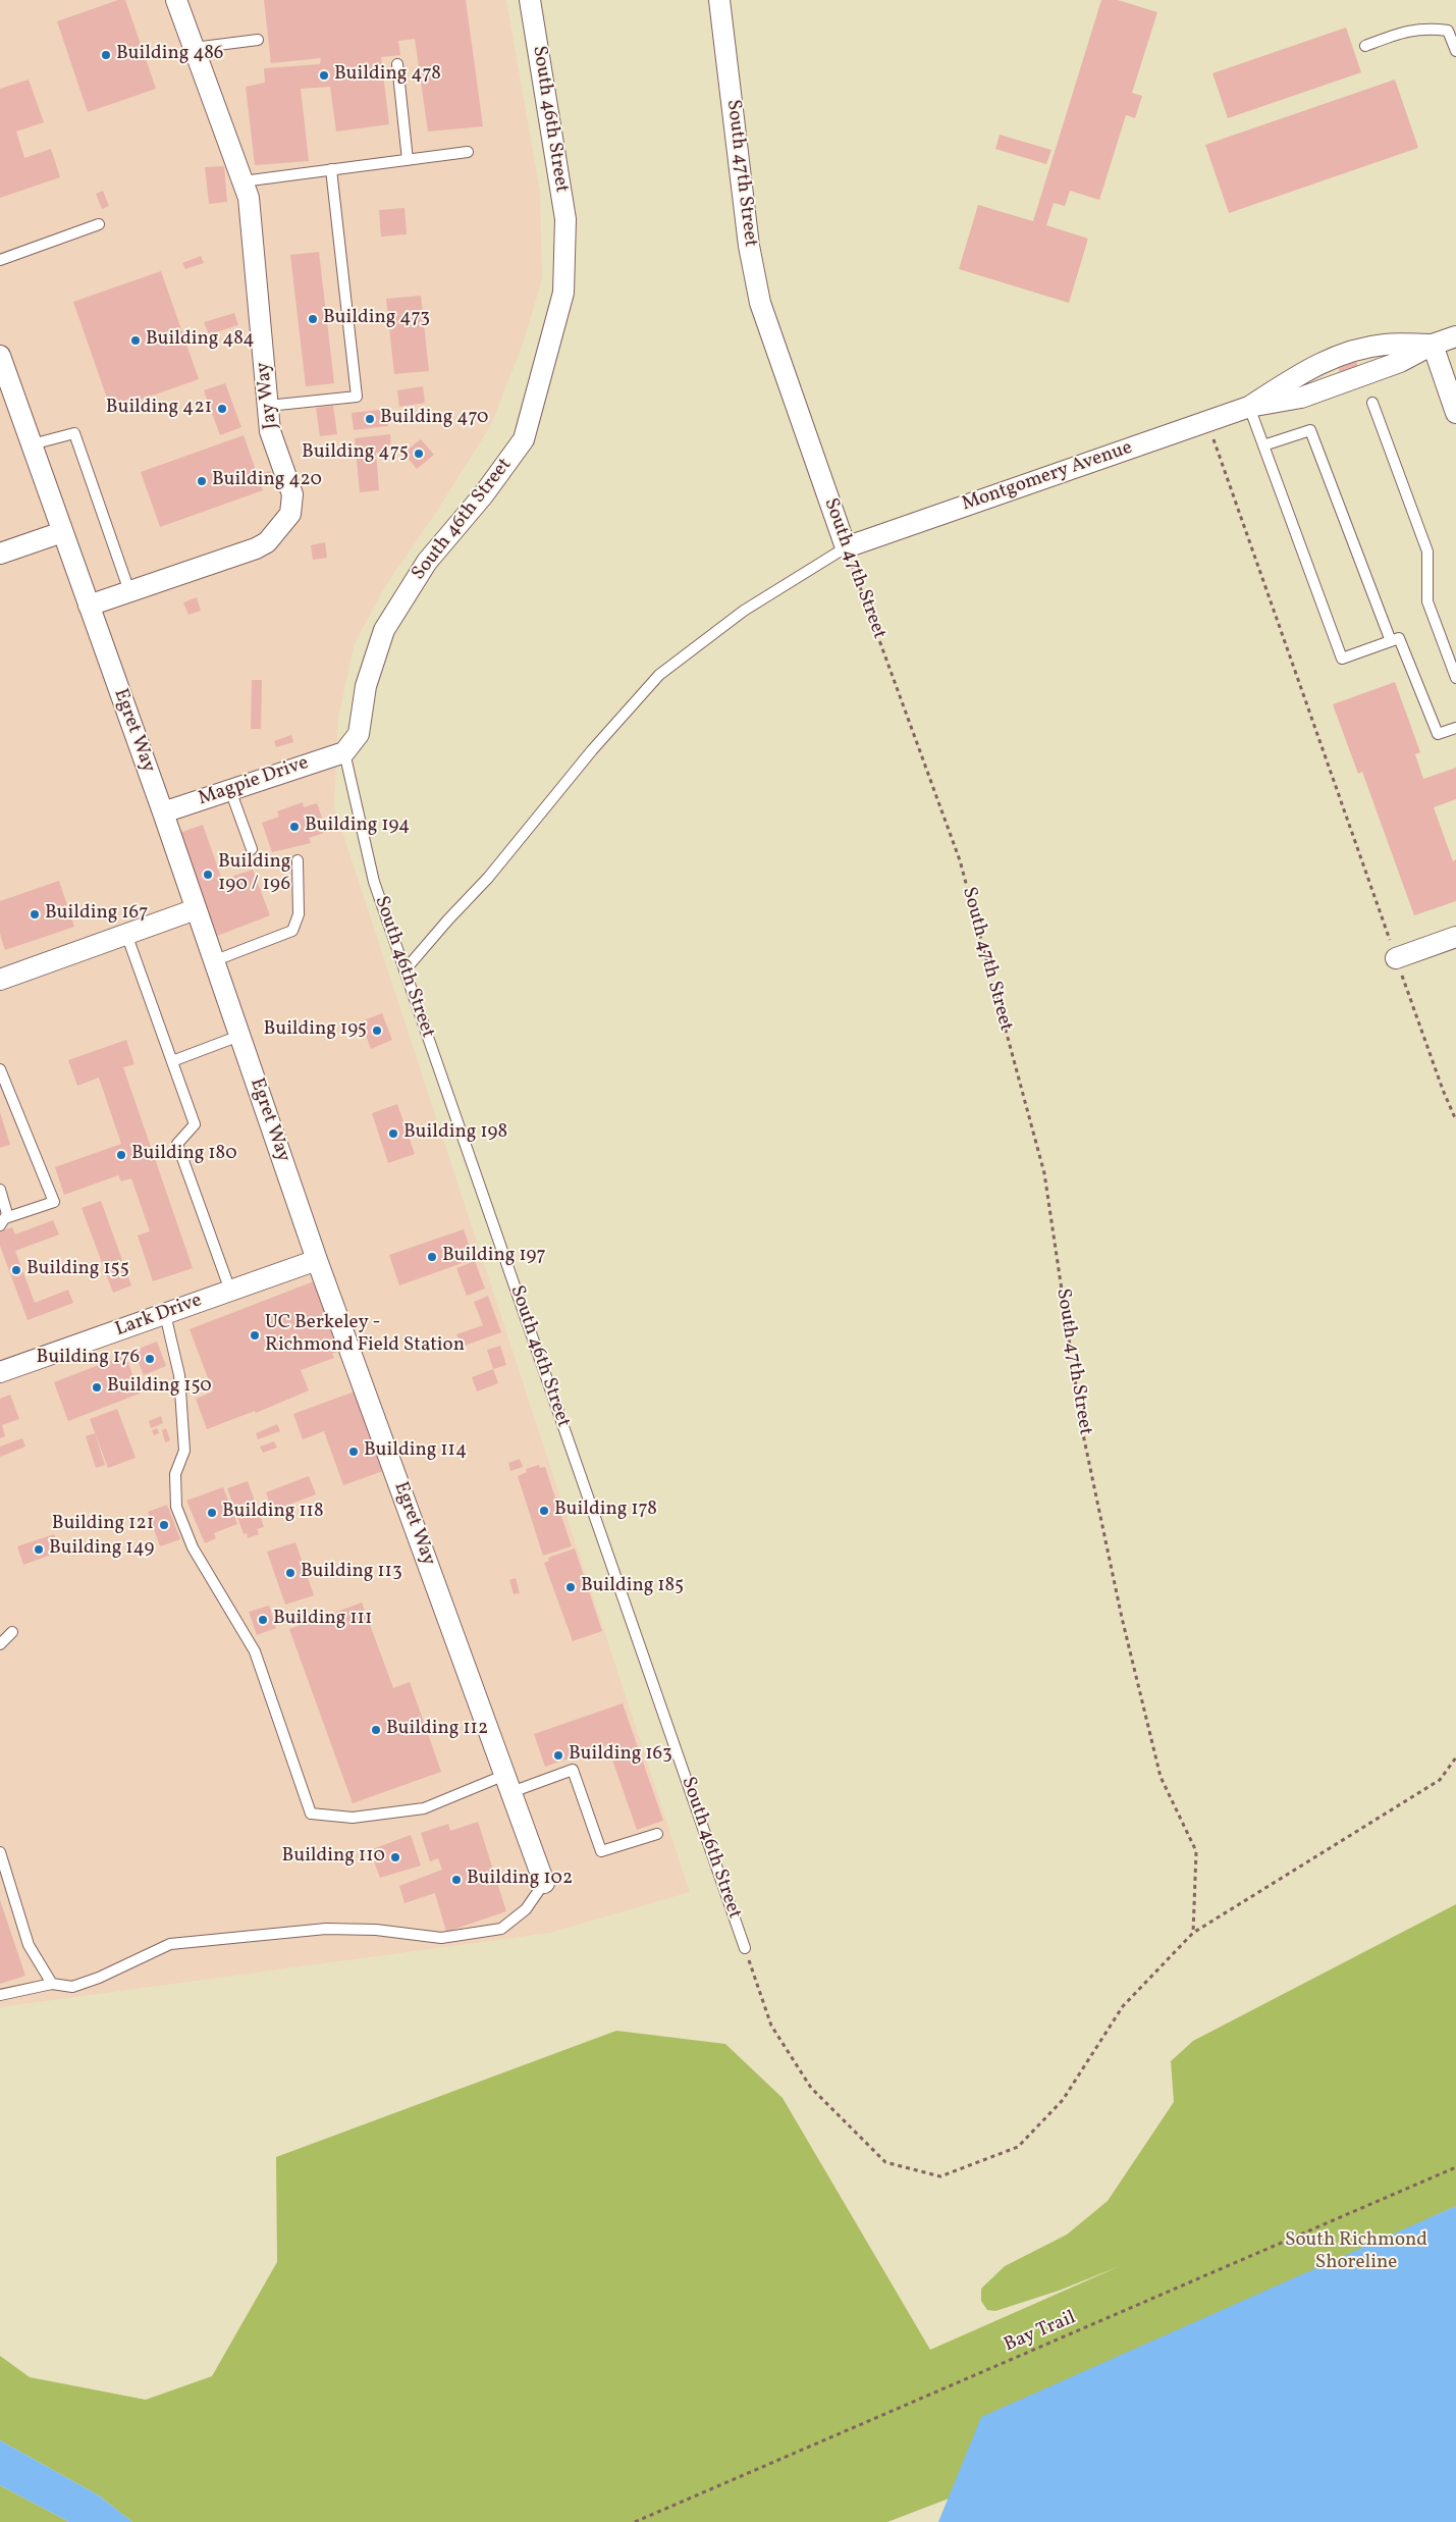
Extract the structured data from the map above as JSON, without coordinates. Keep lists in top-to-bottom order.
{
  "streets": {
    "street": [
      "South 46th Street",
      "South 47th Street",
      "Jay Way",
      "Montgomery Avenue",
      "Egret Way",
      "Magpie Drive",
      "Lark Drive"
    ],
    "path": ["Bay Trail"]
  },
  "crossings": [
    ["South 46th Street", "Magpie Drive"],
    ["South 47th Street", "Montgomery Avenue"],
    ["Jay Way", "Egret Way"],
    ["Egret Way", "Magpie Drive"],
    ["Egret Way", "Lark Drive"]
  ],
  "parks": ["South Richmond Shoreline"],
  "places": [
    "Building 486",
    "Building 478",
    "Building 473",
    "Building 484",
    "Building 421",
    "Building 470",
    "Building 475",
    "Building 420",
    "Building 194",
    "Building 190 / 196",
    "Building 167",
    "Building 195",
    "Building 198",
    "Building 180",
    "Building 197",
    "Building 155",
    "UC Berkeley - Richmond Field Station",
    "Building 176",
    "Building 150",
    "Building 114",
    "Building 178",
    "Building 118",
    "Building 121",
    "Building 149",
    "Building 113",
    "Building 185",
    "Building 111",
    "Building 112",
    "Building 163",
    "Building 110",
    "Building 102"
  ]
}
